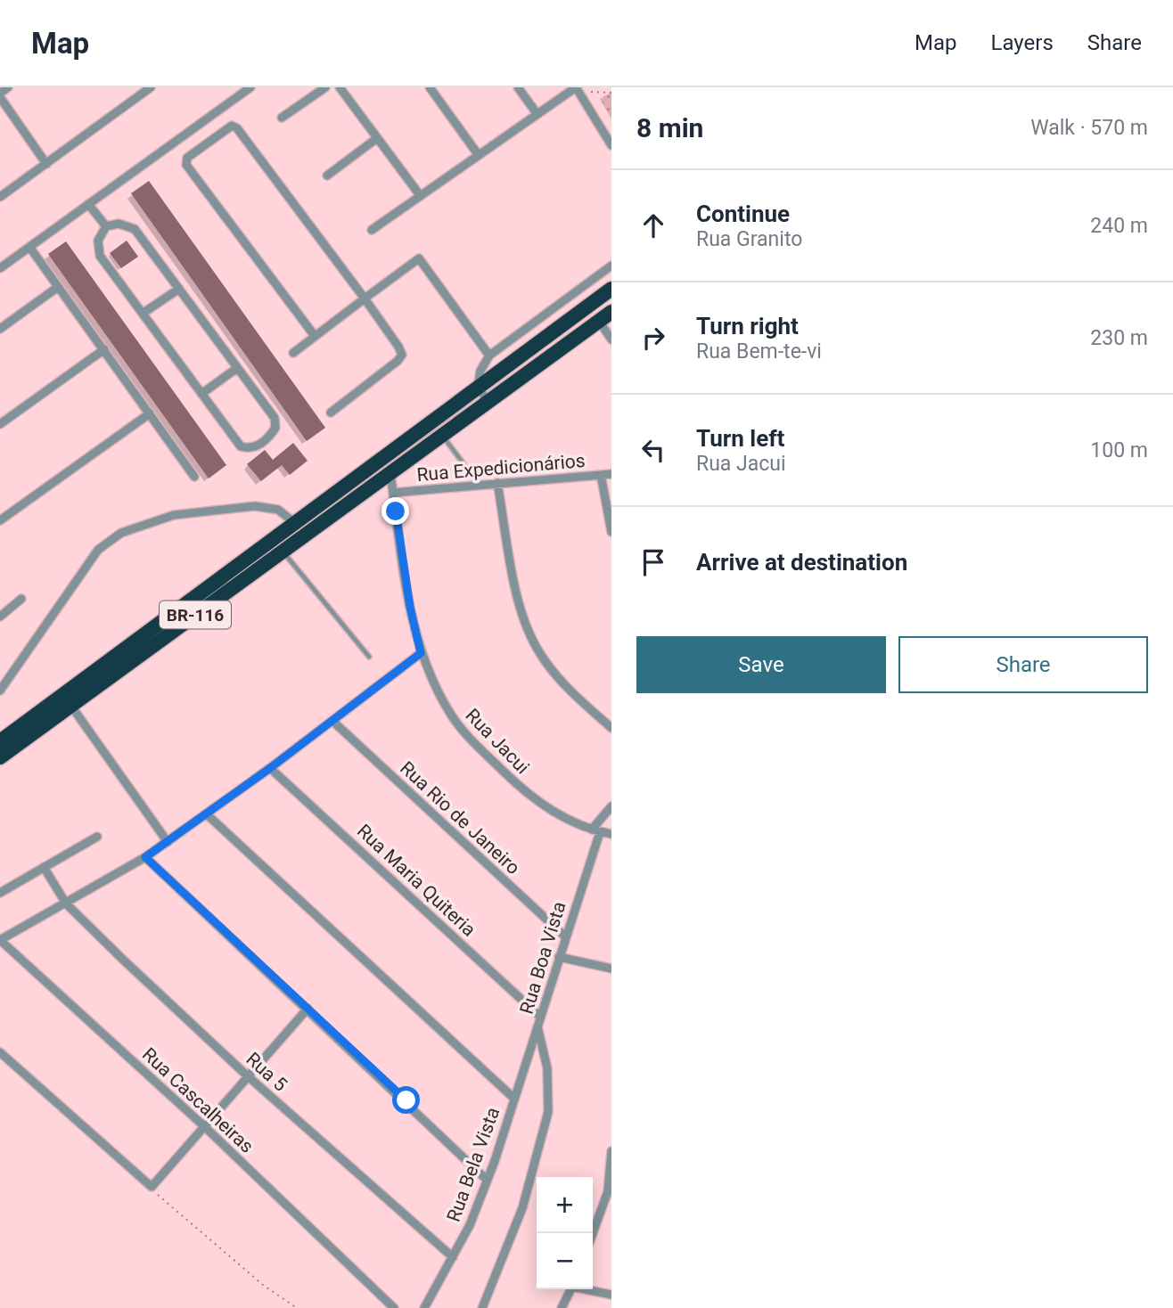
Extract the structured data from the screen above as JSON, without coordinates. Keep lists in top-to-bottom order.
{
  "streets": {
    "highway": ["BR-116"],
    "street": [
      "Rua Expedicionários",
      "Rua Jacui",
      "Rua Rio de Janeiro",
      "Rua Maria Quiteria",
      "Rua Boa Vista",
      "Rua 5",
      "Rua Cascalheiras",
      "Rua Bela Vista"
    ]
  },
  "crossings": [
    ["Rua Expedicionários", "Rua Jacui"],
    ["BR-116", "Rua Jacui"],
    ["Rua Jacui", "Rua Boa Vista"],
    ["Rua Rio de Janeiro", "Rua Boa Vista"],
    ["Rua Maria Quiteria", "Rua Boa Vista"],
    ["Rua Boa Vista", "Rua Bela Vista"],
    ["Rua 5", "Rua Bela Vista"]
  ],
  "page": {
    "header": "Map",
    "nav": ["Map", "Layers", "Share"],
    "heading": ["8 min", "Walk · 570 m"],
    "list": [
      ["Continue", "Rua Granito", "240 m"],
      ["Turn right", "Rua Bem-te-vi", "230 m"],
      ["Turn left", "Rua Jacui", "100 m"],
      "Arrive at destination"
    ],
    "buttons": ["Save", "Share"],
    "map_buttons": ["+", "−"]
  }
}
